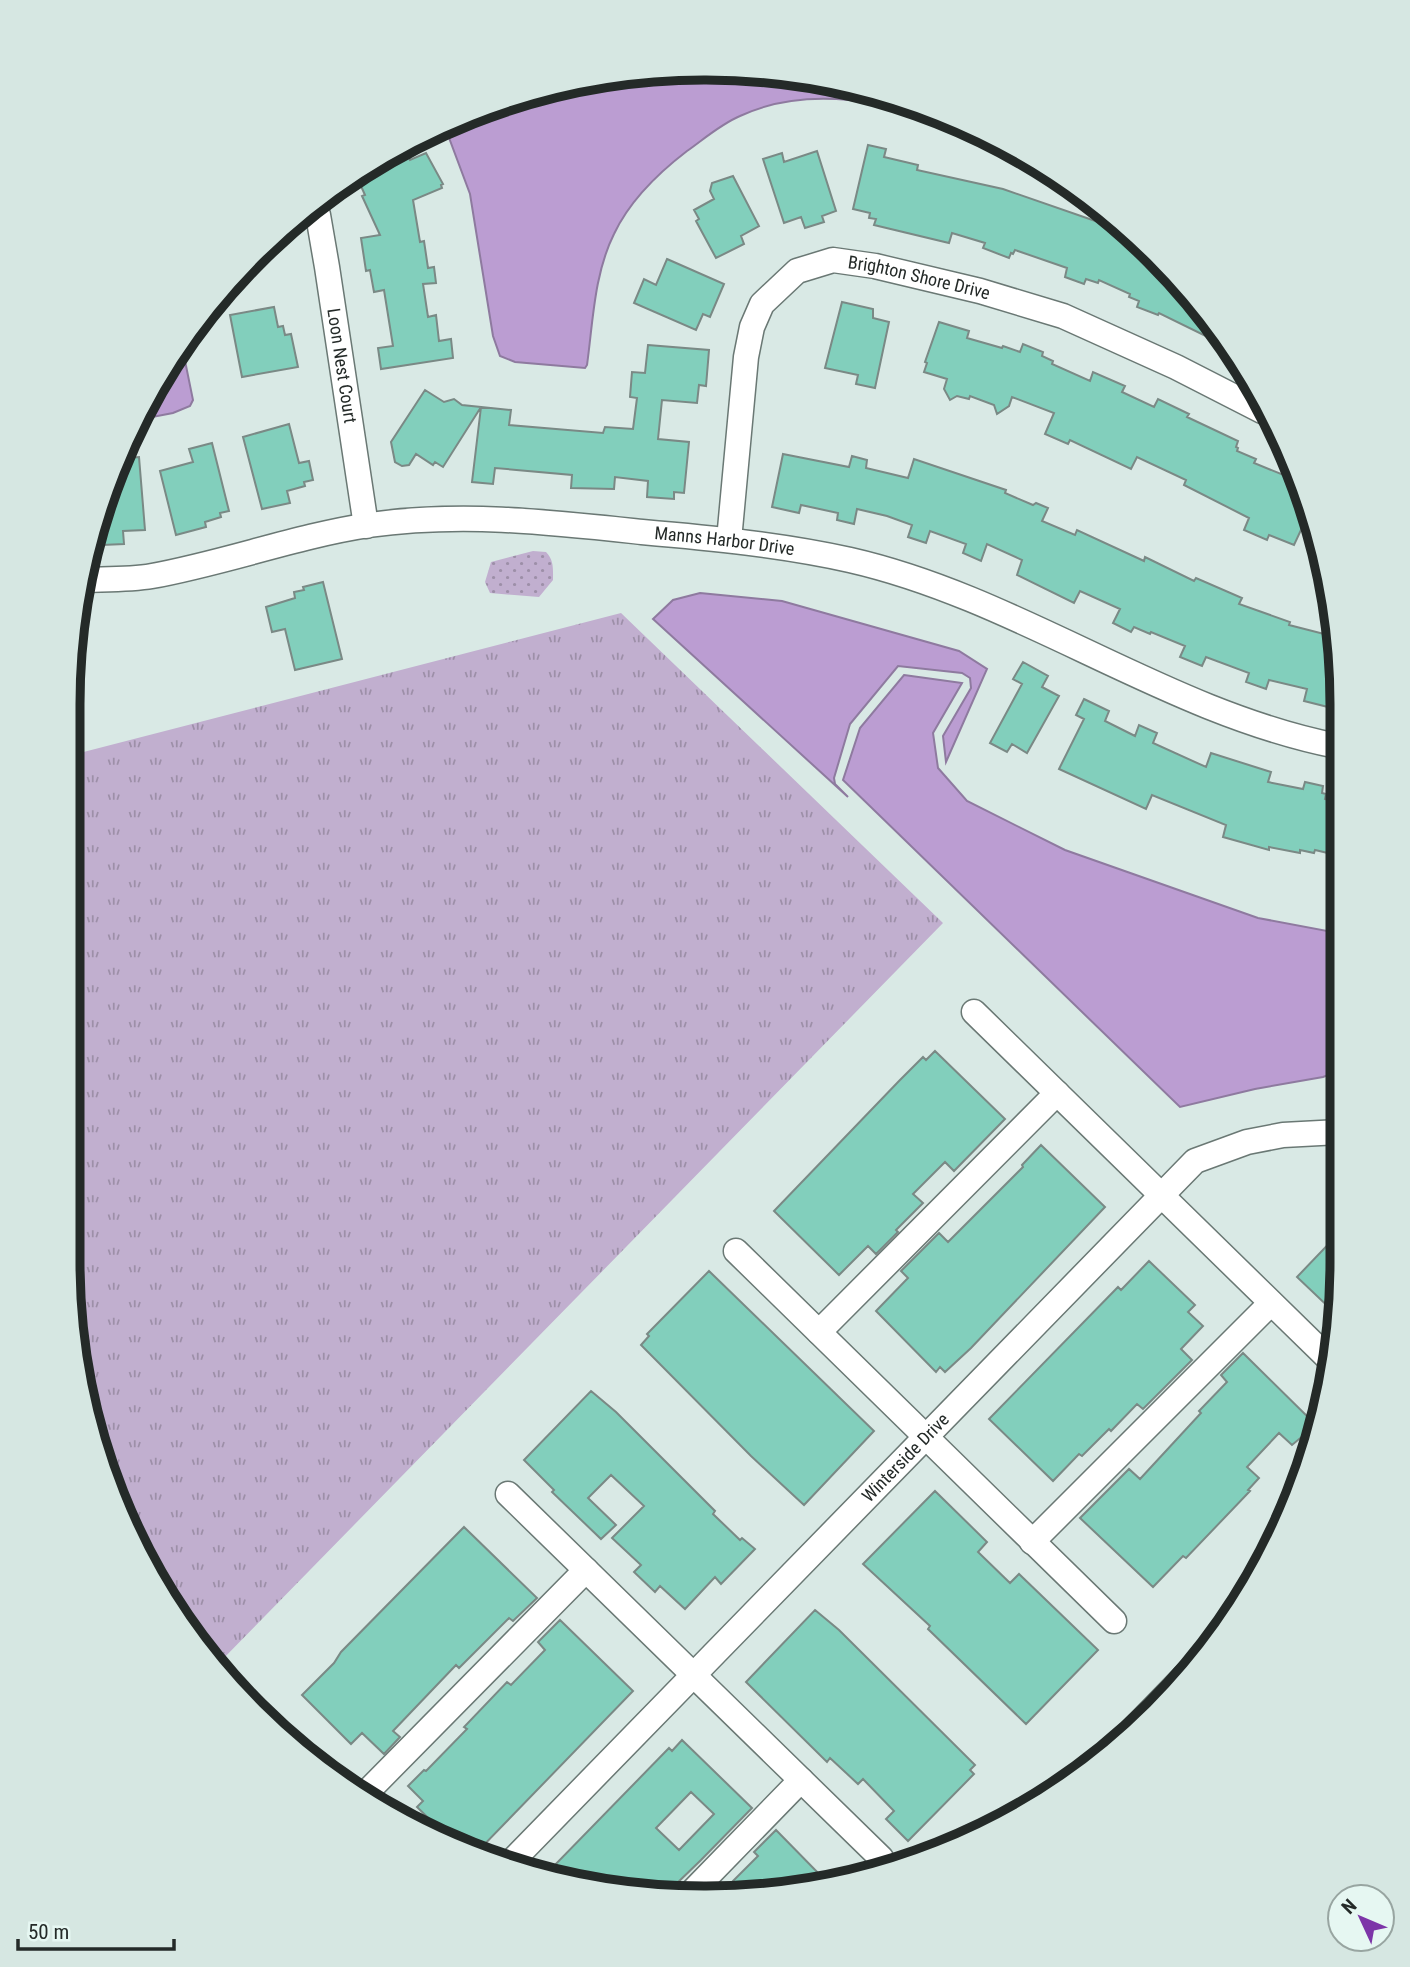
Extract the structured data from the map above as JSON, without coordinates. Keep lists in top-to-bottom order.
{
  "streets": {
    "street": [
      "Brighton Shore Drive",
      "Loon Nest Court",
      "Manns Harbor Drive",
      "Winterside Drive"
    ]
  },
  "crossings": [
    ["Brighton Shore Drive", "Manns Harbor Drive"],
    ["Loon Nest Court", "Manns Harbor Drive"]
  ],
  "scale_bar": "50 m",
  "north": "top left"
}
